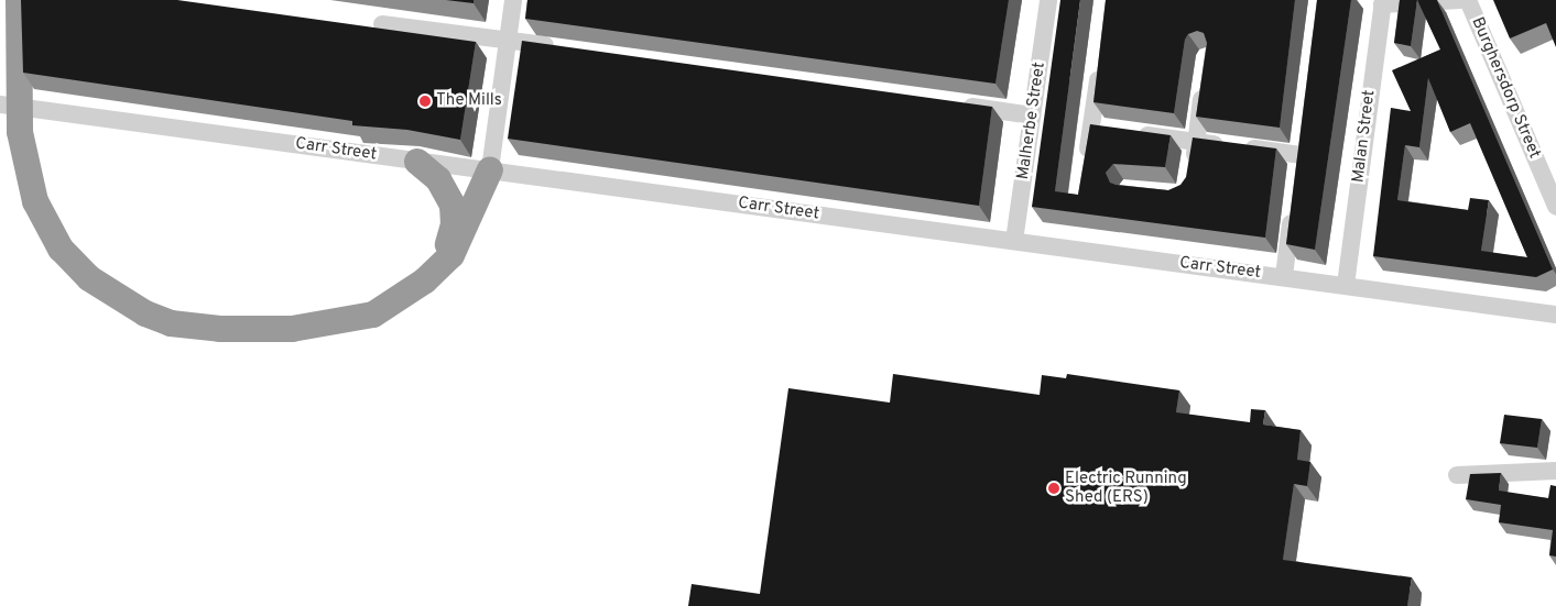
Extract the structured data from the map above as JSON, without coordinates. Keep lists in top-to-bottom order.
{
  "streets": {
    "street": [
      "Burghersdorp Street",
      "Malherbe Street",
      "Malan Street",
      "Carr Street"
    ]
  },
  "crossings": [
    ["Malherbe Street", "Carr Street"],
    ["Malan Street", "Carr Street"]
  ],
  "places": ["The Mills", "Electric Running Shed (ERS)"]
}
